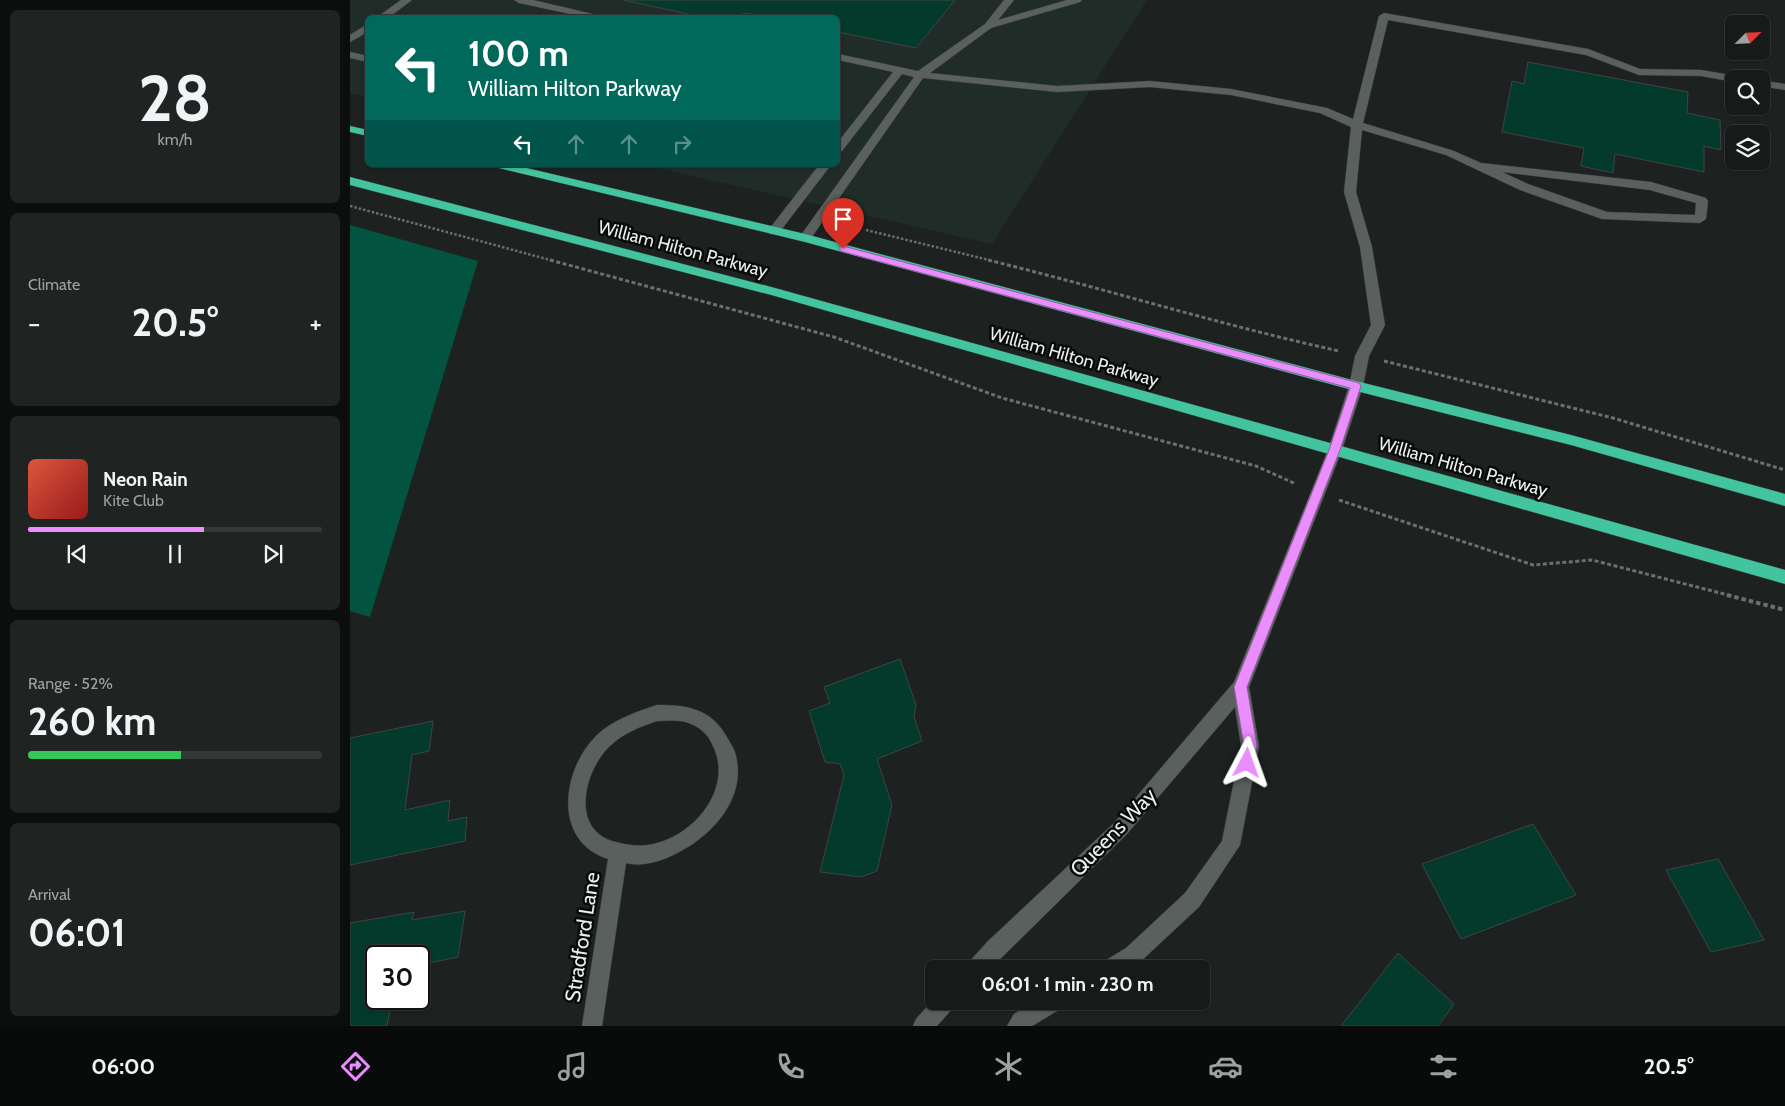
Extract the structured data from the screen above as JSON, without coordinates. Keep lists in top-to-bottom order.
{
  "streets": {
    "highway": ["William Hilton Parkway"],
    "street": ["Queens Way", "Stradford Lane"]
  },
  "crossings": [
    ["William Hilton Parkway", "Queens Way"]
  ],
  "north": "top right",
  "page": {
    "tile": [
      ["28", "km/h"],
      "Climate",
      ["Range · 52%", "260 km"],
      ["Arrival", "06:01"]
    ],
    "turn": ["100 m", "William Hilton Parkway"],
    "heat": ["−", "20.5°", "+"],
    "song": ["Neon Rain", "Kite Club"],
    "limit": "30",
    "trip": "06:01 · 1 min · 230 m",
    "tabs": ["06:00", "20.5°"]
  }
}
